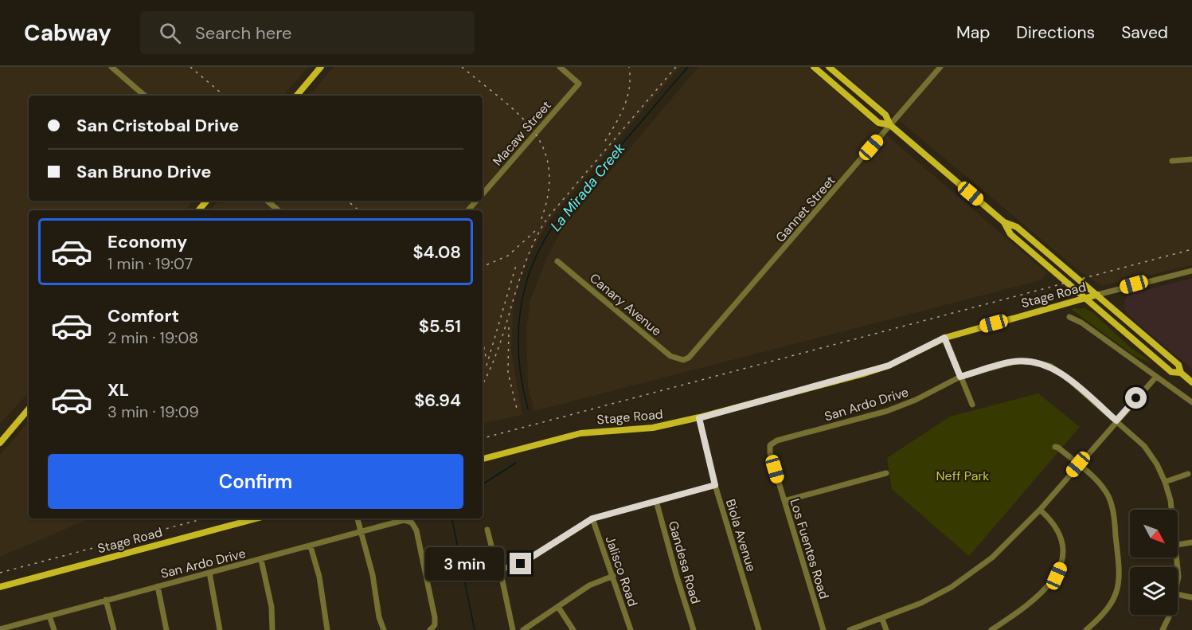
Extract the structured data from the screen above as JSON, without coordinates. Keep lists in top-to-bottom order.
{
  "streets": {
    "main road": ["Stage Road"],
    "street": [
      "Macaw Street",
      "Gannet Street",
      "Canary Avenue",
      "San Ardo Drive",
      "Biola Avenue",
      "Los Fuentes Road",
      "Gandesa Road",
      "Jalisco Road"
    ]
  },
  "crossings": [
    ["Gannet Street", "Canary Avenue"],
    ["Stage Road", "Biola Avenue"],
    ["San Ardo Drive", "Los Fuentes Road"]
  ],
  "water": ["La Mirada Creek"],
  "parks": ["Neff Park"],
  "north": "bottom right",
  "page": {
    "header": "Cabway",
    "search": "Search here",
    "nav": ["Map", "Directions", "Saved"],
    "banner": ["San Cristobal Drive", "San Bruno Drive"],
    "list": [
      {
        "name": "Economy",
        "note": "1 min · 19:07",
        "value": "$4.08"
      },
      {
        "name": "Comfort",
        "note": "2 min · 19:08",
        "value": "$5.51"
      },
      {
        "name": "XL",
        "note": "3 min · 19:09",
        "value": "$6.94"
      }
    ],
    "buttons": "Confirm",
    "bubble": "3 min"
  }
}
